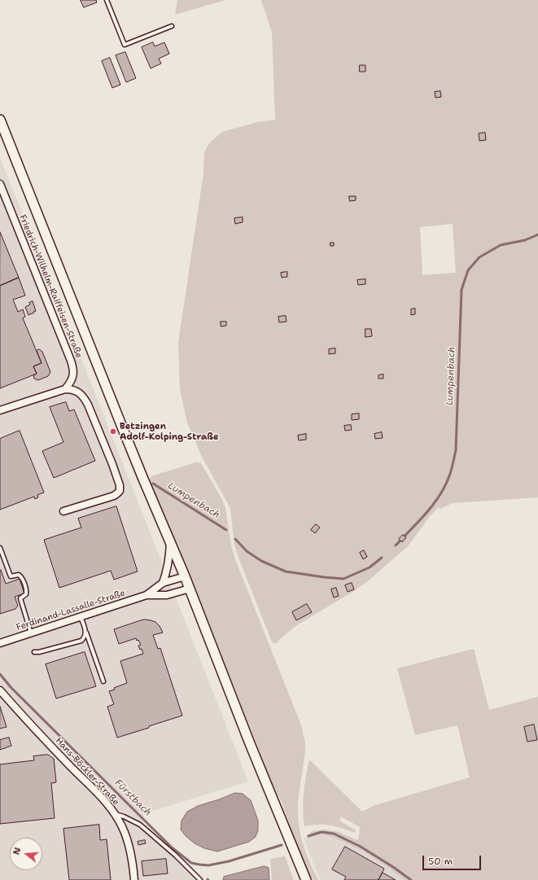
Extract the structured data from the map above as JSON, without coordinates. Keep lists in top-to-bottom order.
{
  "streets": {
    "street": ["Friedrich-Wilhelm-Raiffeisen-Straße", "Ferdinand-Lassalle-Straße", "Hans-Böckler-Straße"]
  },
  "water": ["Lumpenbach", "Fürstbach"],
  "places": ["Betzingen Adolf-Kolping-Straße"],
  "scale_bar": "50 m",
  "north": "left"
}
